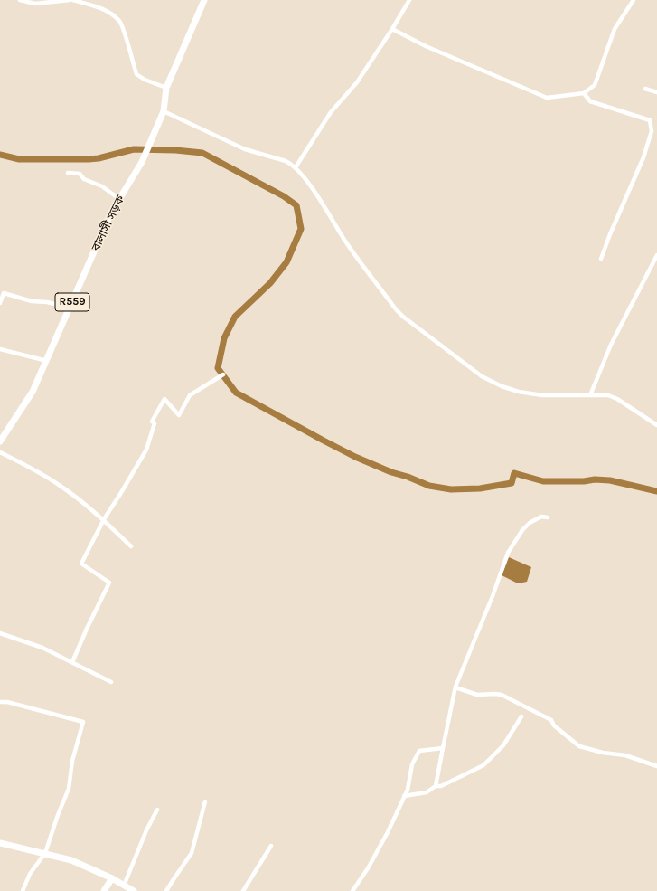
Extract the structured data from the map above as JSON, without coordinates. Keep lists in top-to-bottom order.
{
  "streets": {
    "main road": ["বালাসী সড়ক", "R559"]
  }
}
